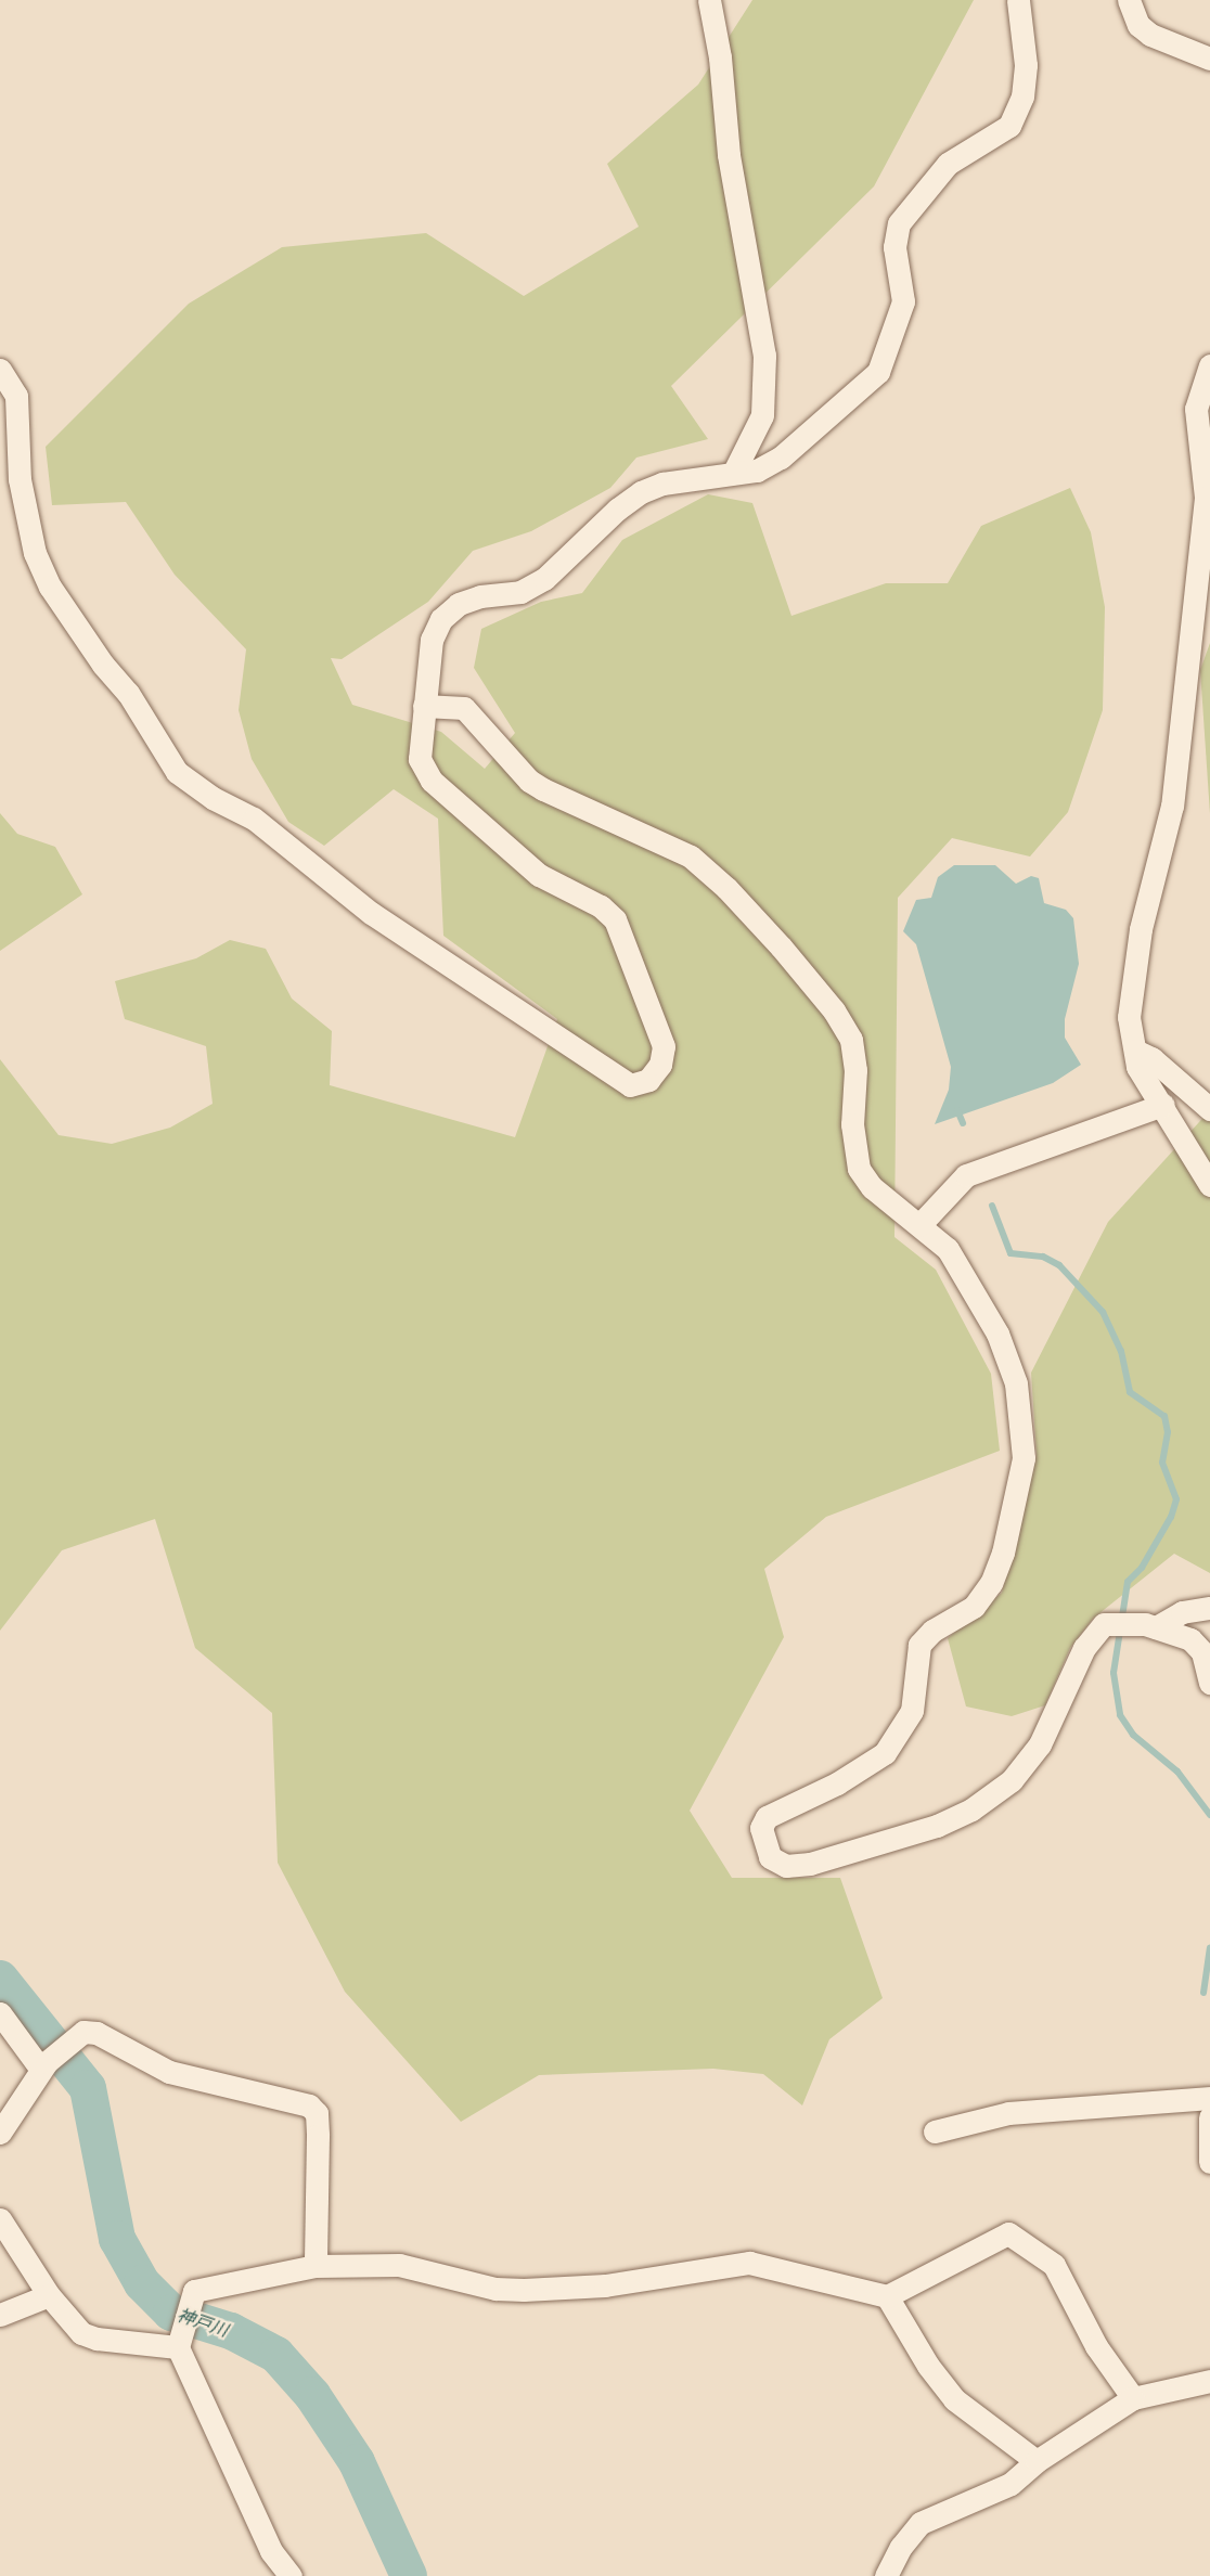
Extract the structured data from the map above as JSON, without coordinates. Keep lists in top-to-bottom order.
{
  "water": ["神戸川"]
}
